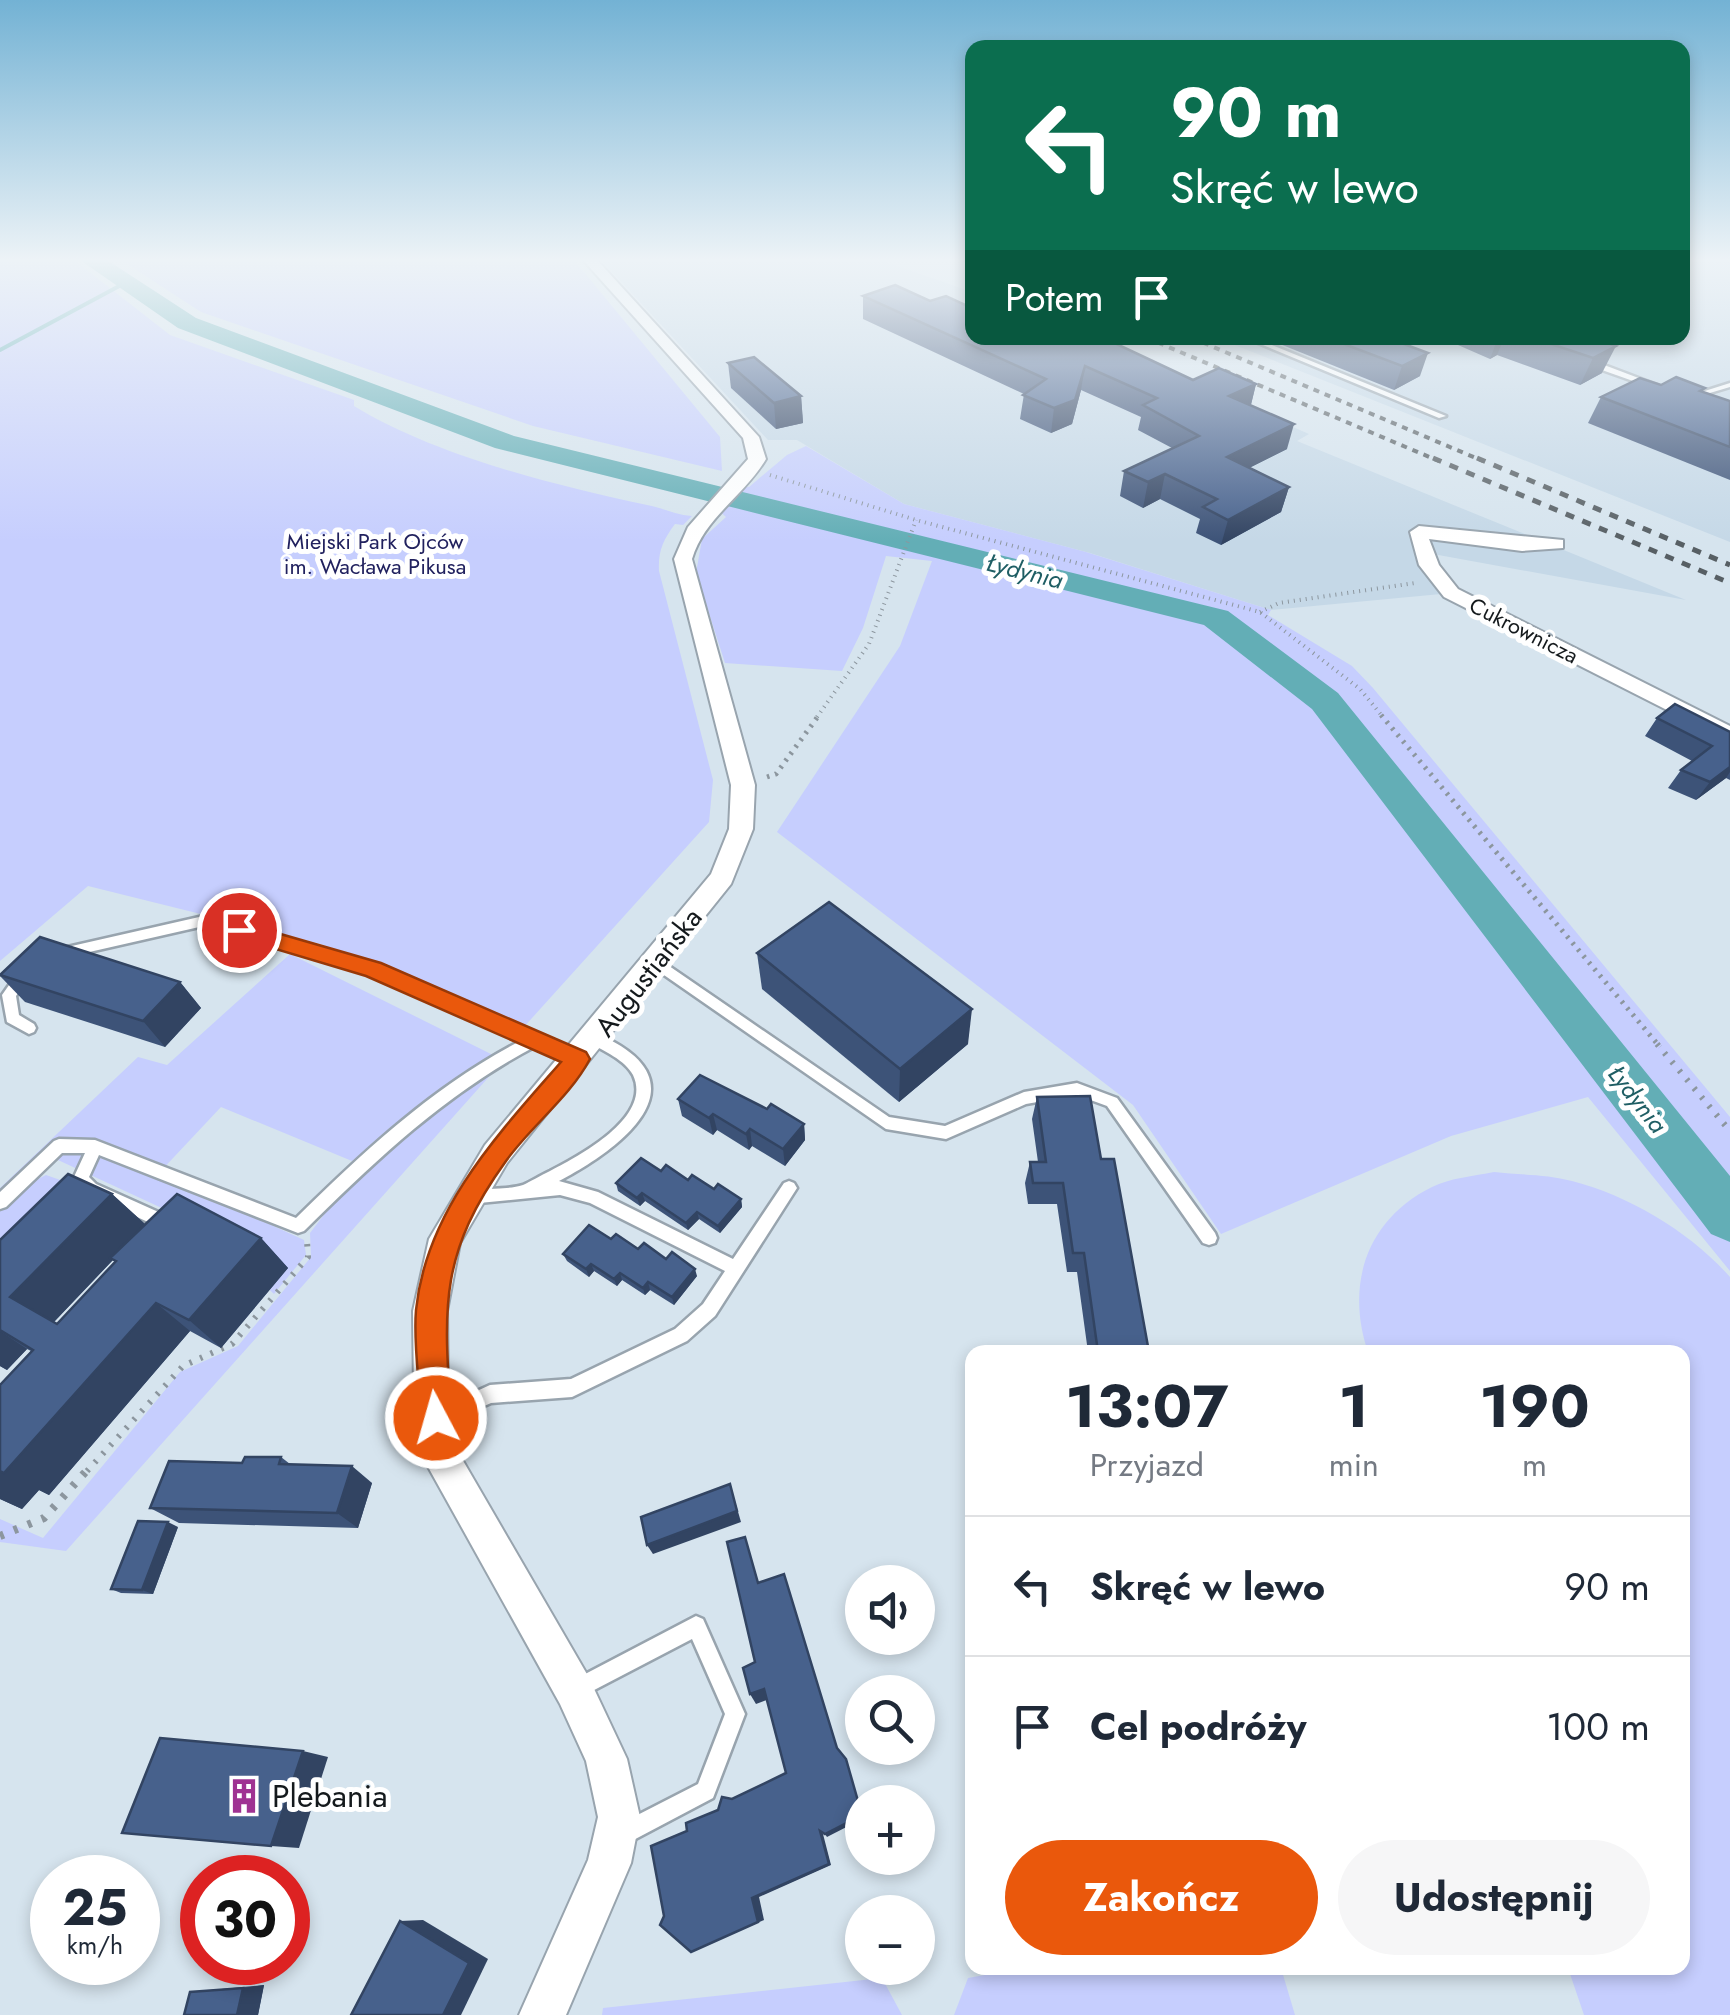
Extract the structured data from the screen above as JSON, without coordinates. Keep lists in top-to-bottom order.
{
  "streets": {
    "street": ["Cukrownicza", "Augustiańska"]
  },
  "water": ["Łydynia"],
  "parks": ["Miejski Park Ojców im. Wacława Pikusa"],
  "places": {
    "building": ["Plebania"]
  },
  "page": {
    "turn": ["90 m", "Skręć w lewo"],
    "then": "Potem",
    "eta": [
      "13:07",
      "Przyjazd",
      "1",
      "min",
      "190",
      "m"
    ],
    "list": [
      {
        "name": "Skręć w lewo",
        "value": "90 m"
      },
      {
        "name": "Cel podróży",
        "value": "100 m"
      }
    ],
    "map_buttons": ["+", "−"],
    "buttons": ["Zakończ", "Udostępnij"],
    "speed": "25 km/h",
    "limit": "30"
  }
}
